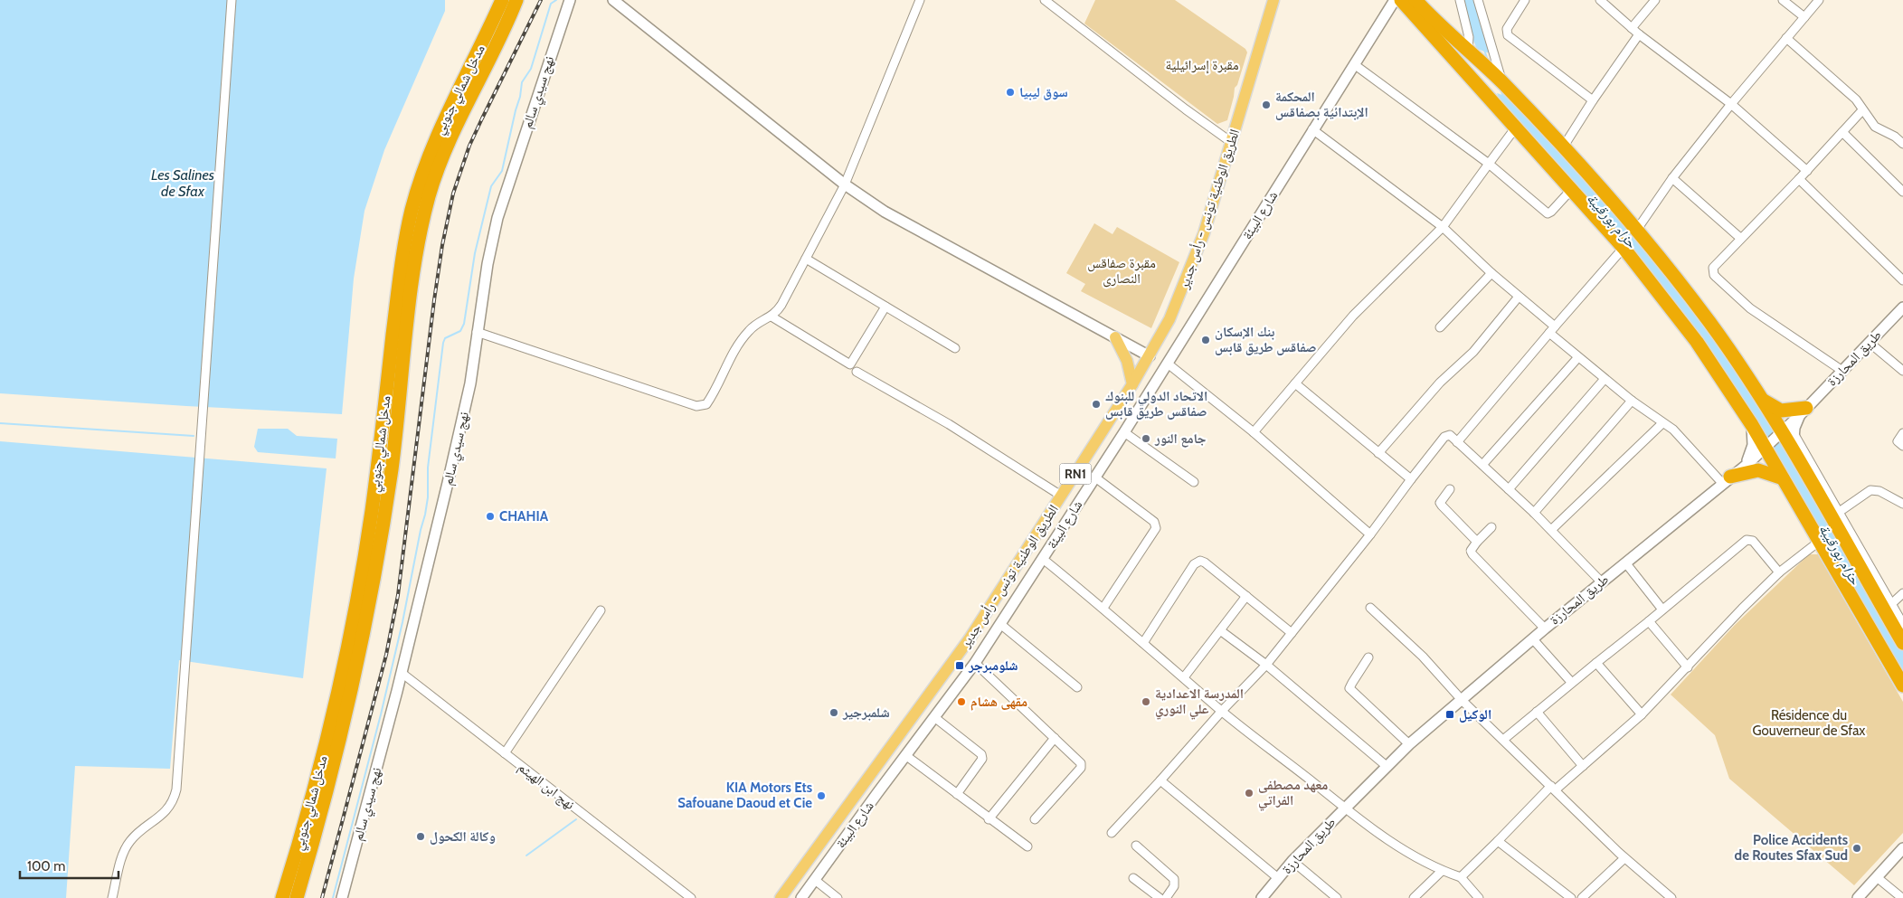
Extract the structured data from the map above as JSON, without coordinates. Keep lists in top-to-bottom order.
{
  "streets": {
    "highway": ["مدخل شمالي جنوبي"],
    "main road": ["الطريق الوطنية تونس - رأس جدير", "RN1"],
    "street": [
      "نهج سيدي سالم",
      "شارع البيئة",
      "طريق المحارزة",
      "نهج ابن الهيثم"
    ]
  },
  "crossings": [
    ["نهج سيدي سالم", "نهج ابن الهيثم"]
  ],
  "water": ["Les Salines de Sfax", "حزام بورقيبة"],
  "parks": ["مقبرة إسرائيلية", "مقبرة صفاقس النصارى", "Résidence du Gouverneur de Sfax"],
  "places": {
    "other": [
      "سوق ليبيا",
      "المحكمة الإبتدائية بصفاقس",
      "بنك الإسكان صفاقس طريق قابس",
      "الاتحاد الدولي للبنوك صفاقس طريق قابس",
      "جامع النور",
      "CHAHIA",
      "مقهى هشام",
      "المدرسة الاعدادية علي النوري",
      "شلمبرجير",
      "معهد مصطفى الفراتي",
      "KIA Motors Ets Safouane Daoud et Cie",
      "وكالة الكحول",
      "Police Accidents de Routes Sfax Sud"
    ],
    "transit": ["شلومبرجر", "الوكيل"]
  },
  "scale_bar": "100 m"
}
